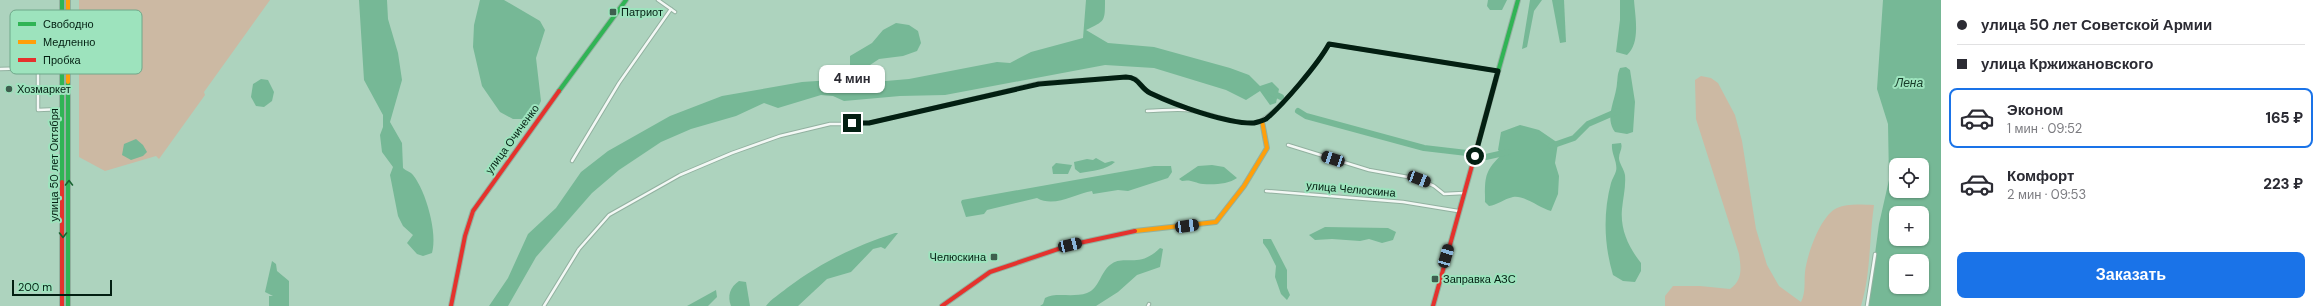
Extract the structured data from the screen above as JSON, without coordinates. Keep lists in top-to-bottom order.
{
  "streets": {
    "main road": ["улица Очиченко", "улица 50 лет Октября"],
    "street": ["улица Челюскина"]
  },
  "water": ["Лена"],
  "places": {
    "transit": ["Патриот", "Челюскина", "Заправка АЗС"],
    "other": ["Хозмаркет"]
  },
  "legend": ["Свободно", "Медленно", "Пробка"],
  "scale_bar": "200 m",
  "page": {
    "banner": ["улица 50 лет Советской Армии", "улица Кржижановского"],
    "bubble": "4 мин",
    "list": [
      {
        "name": "Эконом",
        "note": "1 мин · 09:52",
        "value": "165 ₽"
      },
      {
        "name": "Комфорт",
        "note": "2 мин · 09:53",
        "value": "223 ₽"
      }
    ],
    "map_buttons": ["+", "−"],
    "buttons": "Заказать",
    "scale": "200 m"
  }
}
